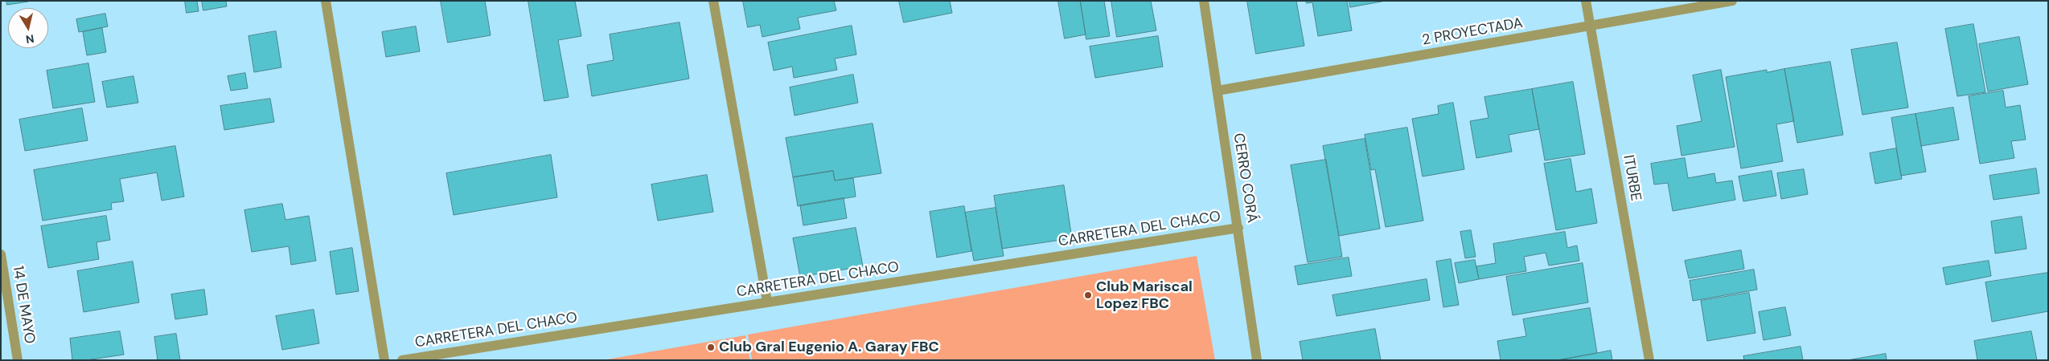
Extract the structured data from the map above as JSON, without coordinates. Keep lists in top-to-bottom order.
{
  "streets": {
    "street": [
      "2 PROYECTADA",
      "CERRO CORÁ",
      "ITURBE",
      "CARRETERA DEL CHACO",
      "14 DE MAYO"
    ]
  },
  "crossings": [
    ["2 PROYECTADA", "CERRO CORÁ"],
    ["2 PROYECTADA", "ITURBE"],
    ["CERRO CORÁ", "CARRETERA DEL CHACO"]
  ],
  "places": ["Club Mariscal Lopez FBC", "Club Gral Eugenio A. Garay FBC"],
  "north": "bottom"
}
